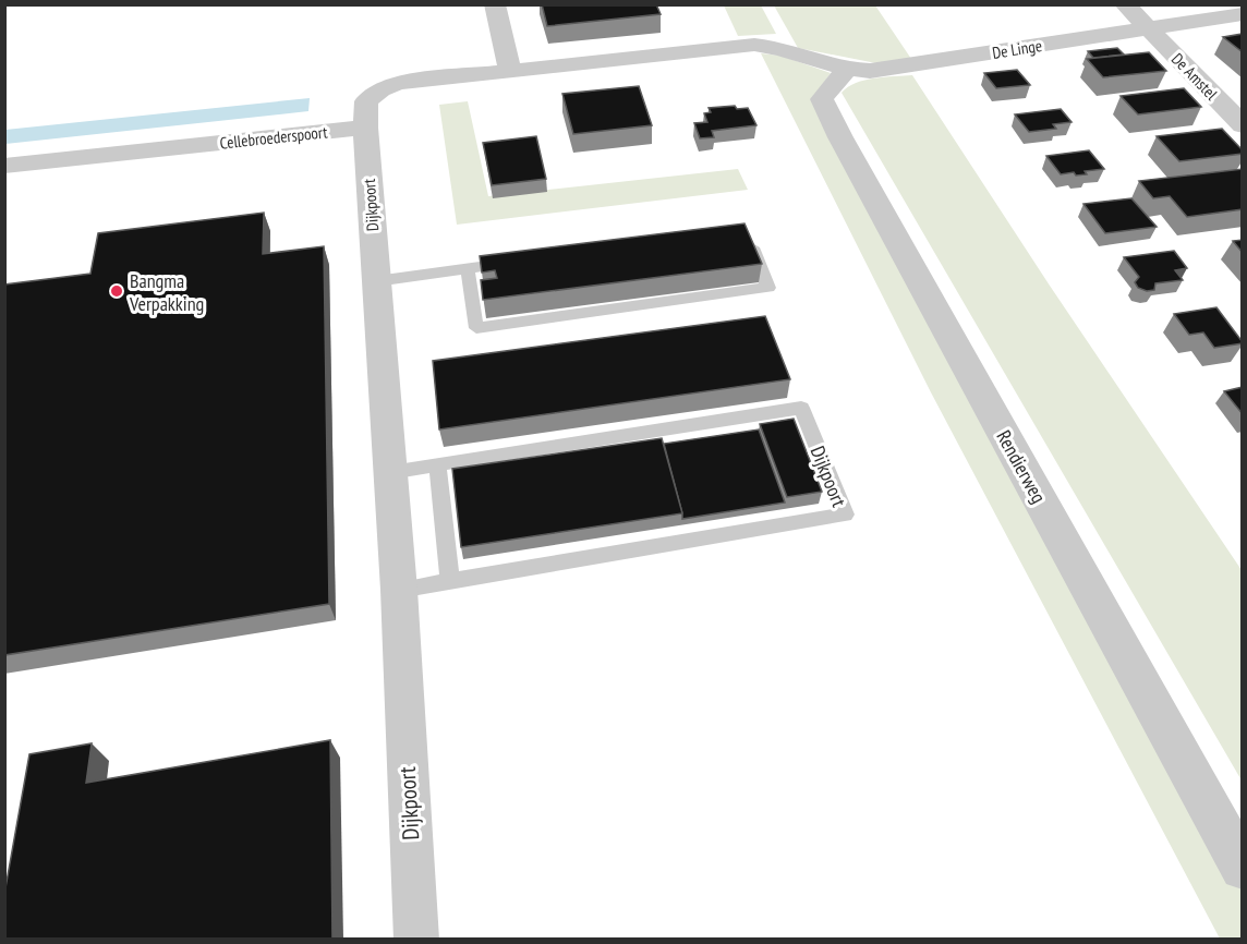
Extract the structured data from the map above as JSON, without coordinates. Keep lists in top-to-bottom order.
{
  "streets": {
    "street": [
      "De Linge",
      "De Amstel",
      "Cellebroederspoort",
      "Dijkpoort",
      "Rendierweg"
    ]
  },
  "crossings": [
    ["De Linge", "De Amstel"],
    ["De Linge", "Rendierweg"],
    ["Cellebroederspoort", "Dijkpoort"]
  ],
  "places": ["Bangma Verpakking"]
}
